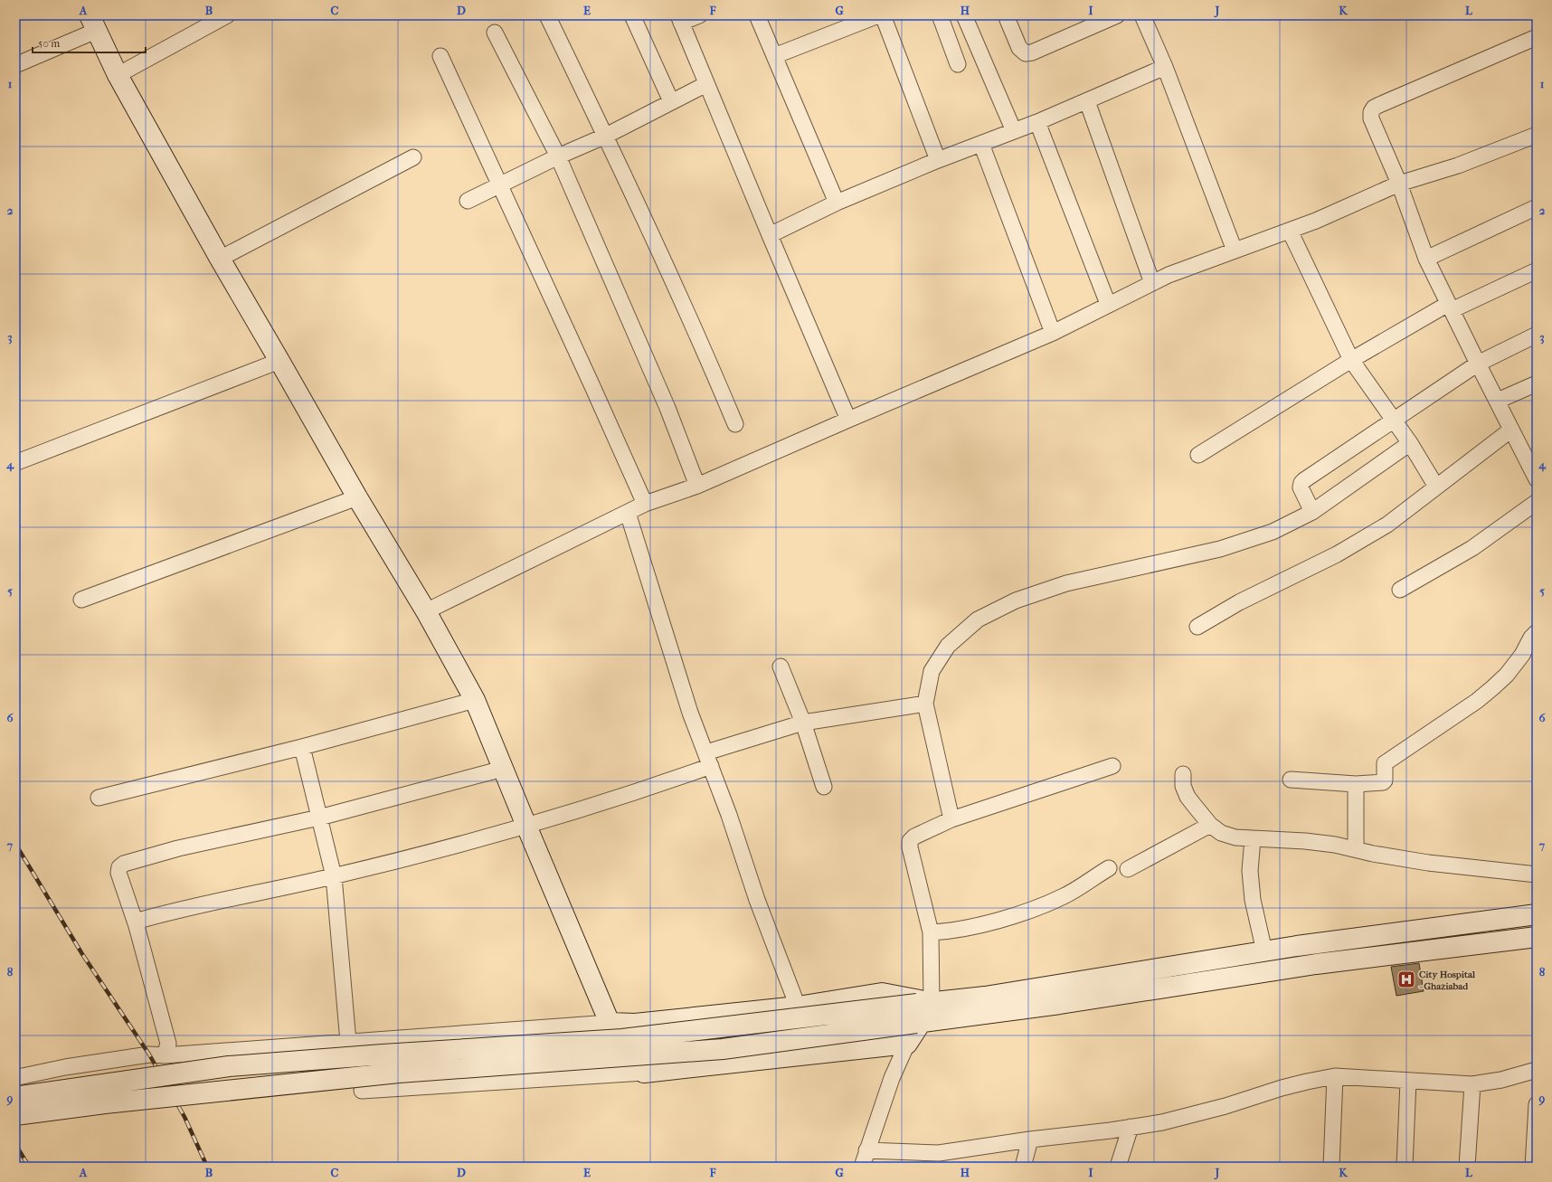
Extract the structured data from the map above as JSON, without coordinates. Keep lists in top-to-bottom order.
{
  "places": {
    "hospital": ["City Hospital - Ghaziabad"]
  },
  "scale_bar": "50 m",
  "grid": {
    "columns": [
      "A",
      "B",
      "C",
      "D",
      "E",
      "F",
      "G",
      "H",
      "I",
      "J",
      "K",
      "L"
    ],
    "rows": [
      "1",
      "2",
      "3",
      "4",
      "5",
      "6",
      "7",
      "8",
      "9"
    ]
  }
}
